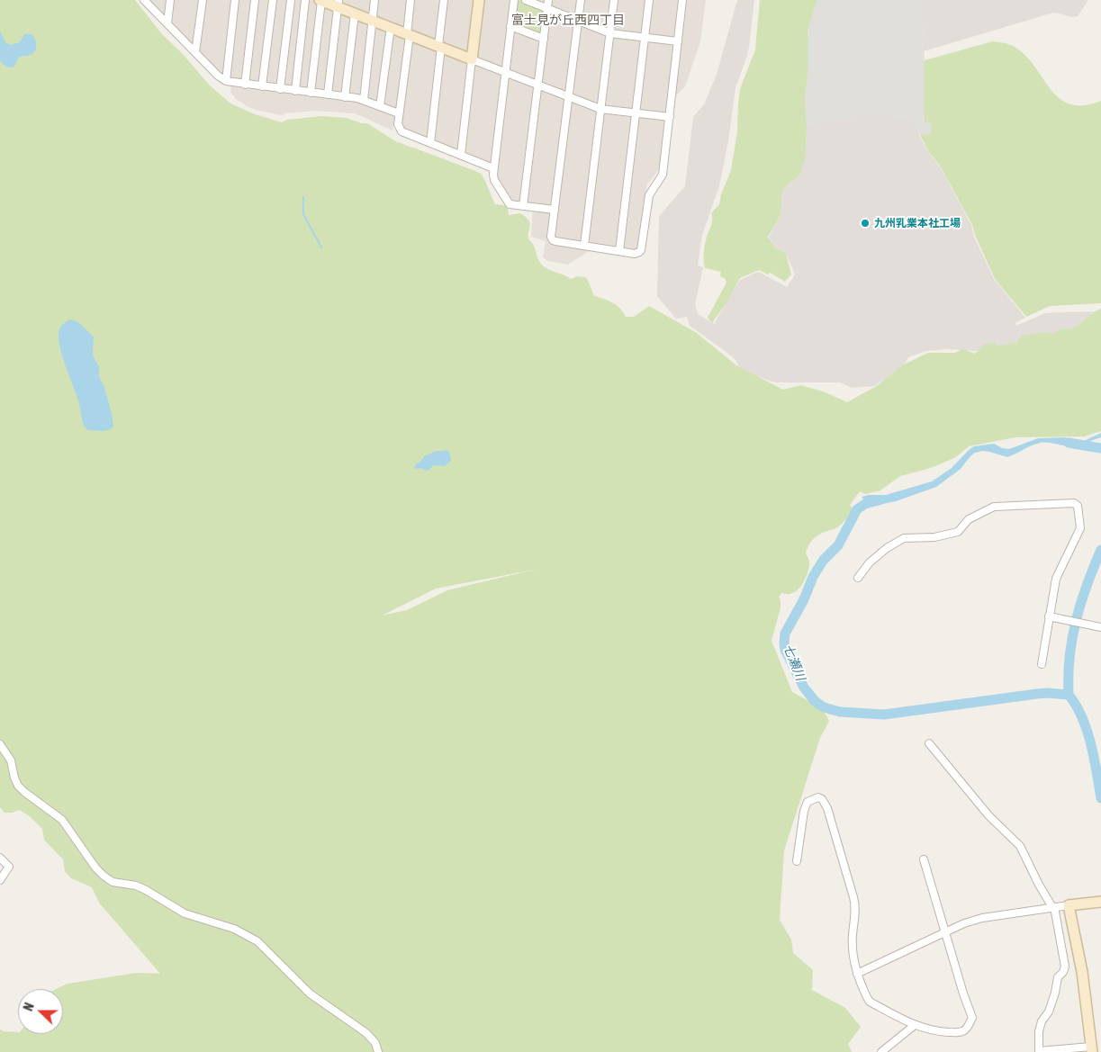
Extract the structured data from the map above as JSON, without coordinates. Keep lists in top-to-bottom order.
{
  "districts": ["富士見が丘西四丁目"],
  "water": ["七瀬川"],
  "places": ["九州乳業本社工場"],
  "north": "left"
}
